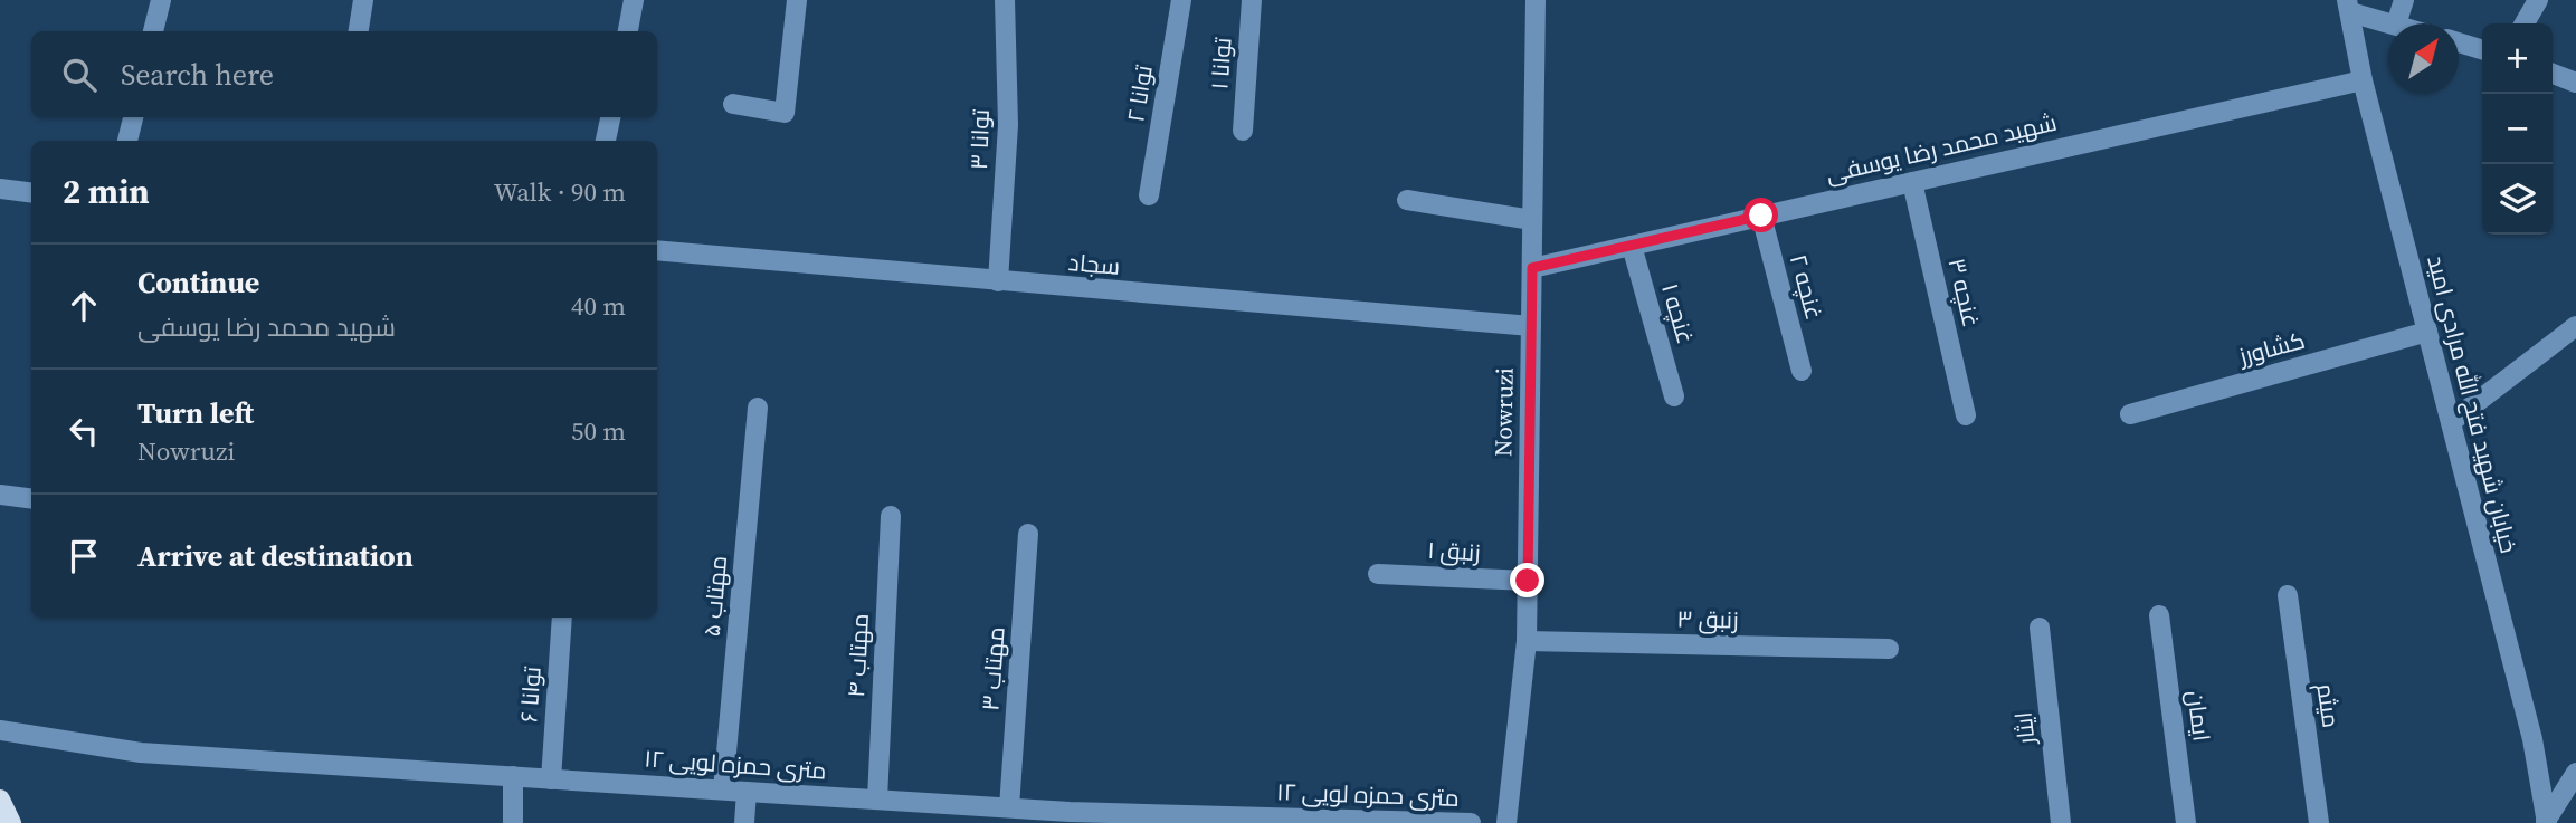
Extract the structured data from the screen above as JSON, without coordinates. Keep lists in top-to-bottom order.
{
  "streets": {
    "street": [
      "توانا ۱",
      "توانا ۲",
      "توانا ۳",
      "شهید محمد رضا یوسفی",
      "سجاد",
      "غنچه ۲",
      "غنچه ۳",
      "غنچه ۱",
      "کشاورز",
      "خیابان شهید فتح الله مرادی امید",
      "Nowruzi",
      "زنبق ۱",
      "مهتاب ۵",
      "زنبق ۳",
      "مهتاب ۴",
      "مهتاب ۳",
      "توانا ۶",
      "میثم",
      "ایمان",
      "ایثار",
      "۱۲ متری حمزه لویی"
    ]
  },
  "crossings": [
    ["توانا ۳", "سجاد"],
    ["شهید محمد رضا یوسفی", "غنچه ۲"],
    ["شهید محمد رضا یوسفی", "غنچه ۳"],
    ["شهید محمد رضا یوسفی", "غنچه ۱"],
    ["شهید محمد رضا یوسفی", "خیابان شهید فتح الله مرادی امید"],
    ["شهید محمد رضا یوسفی", "Nowruzi"],
    ["سجاد", "Nowruzi"],
    ["کشاورز", "خیابان شهید فتح الله مرادی امید"],
    ["Nowruzi", "زنبق ۱"],
    ["Nowruzi", "زنبق ۳"],
    ["مهتاب ۵", "۱۲ متری حمزه لویی"],
    ["مهتاب ۴", "۱۲ متری حمزه لویی"],
    ["مهتاب ۳", "۱۲ متری حمزه لویی"],
    ["توانا ۶", "۱۲ متری حمزه لویی"]
  ],
  "north": "top right",
  "page": {
    "map_buttons": ["+", "−"],
    "search": "Search here",
    "heading": ["2 min", "Walk · 90 m"],
    "list": [
      ["Continue", "شهید محمد رضا یوسفی", "40 m"],
      ["Turn left", "Nowruzi", "50 m"],
      "Arrive at destination"
    ]
  }
}
